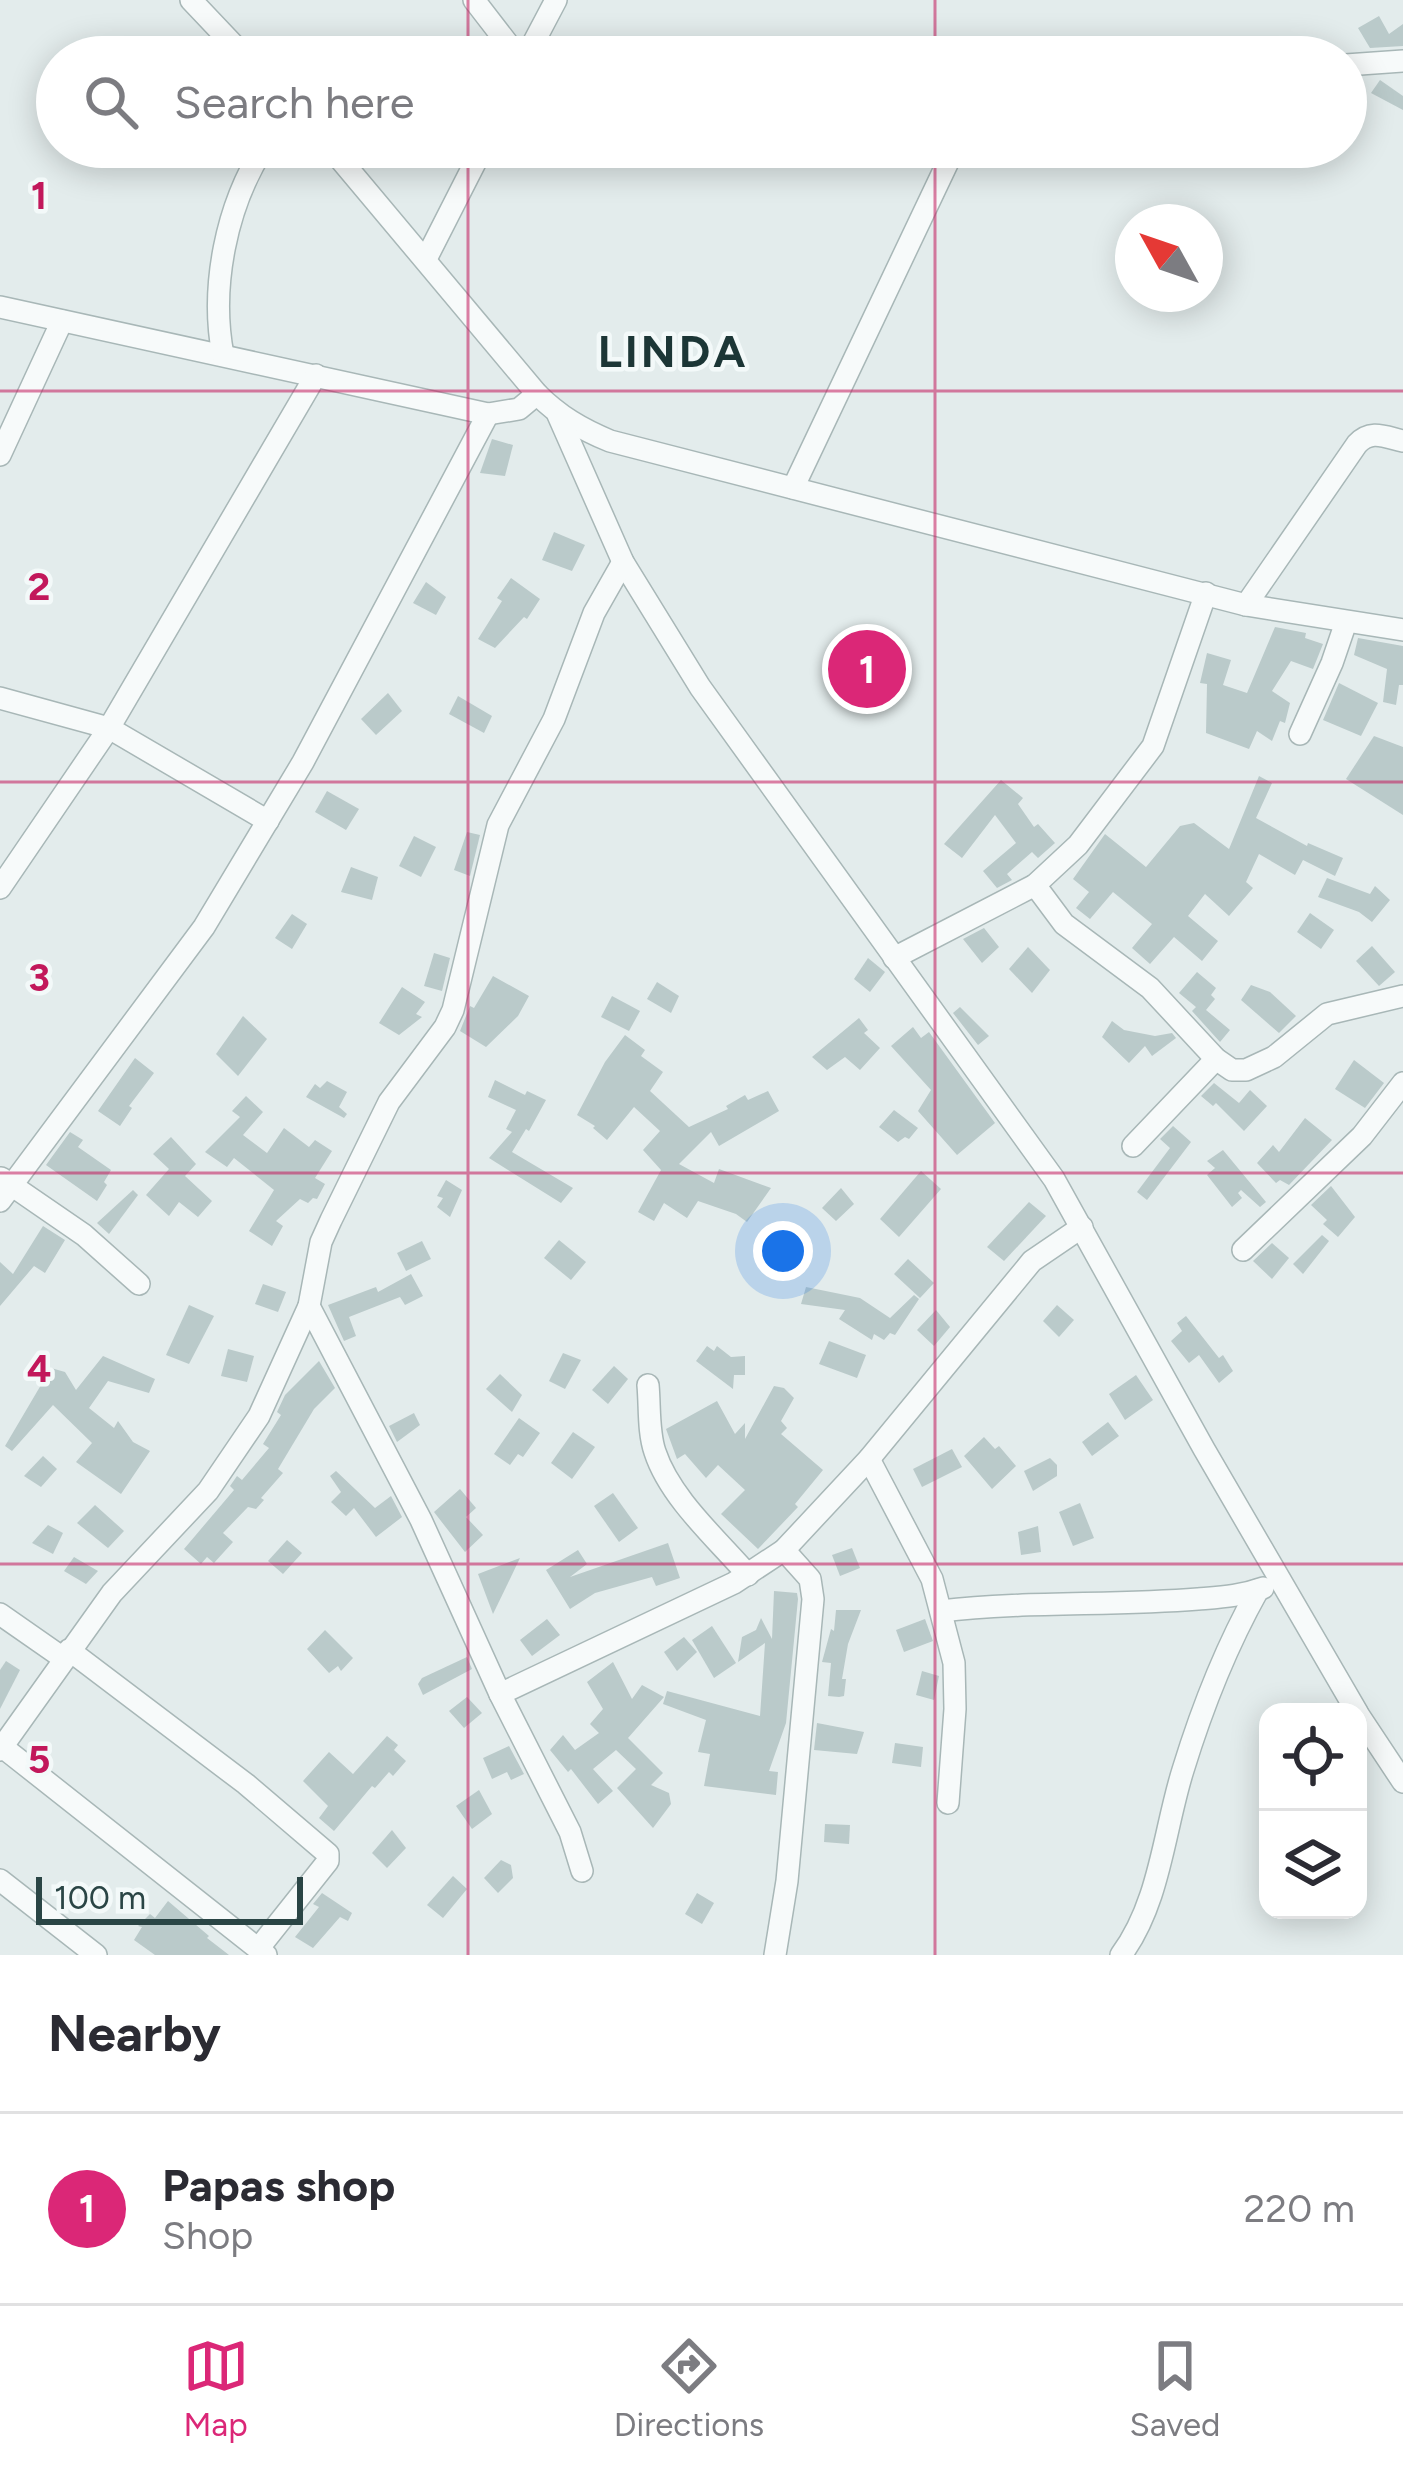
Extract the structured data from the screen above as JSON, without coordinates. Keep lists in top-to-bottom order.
{
  "districts": ["LINDA"],
  "scale_bar": "100 m",
  "north": "top left",
  "page": {
    "search": "Search here",
    "pins": "1",
    "scale": "100 m",
    "heading": "Nearby",
    "list": [
      {
        "mark": "1",
        "name": "Papas shop",
        "note": "Shop",
        "value": "220 m"
      }
    ],
    "nav": ["Map", "Directions", "Saved"]
  },
  "grid": {
    "rows": [
      "1",
      "2",
      "3",
      "4",
      "5"
    ]
  }
}
